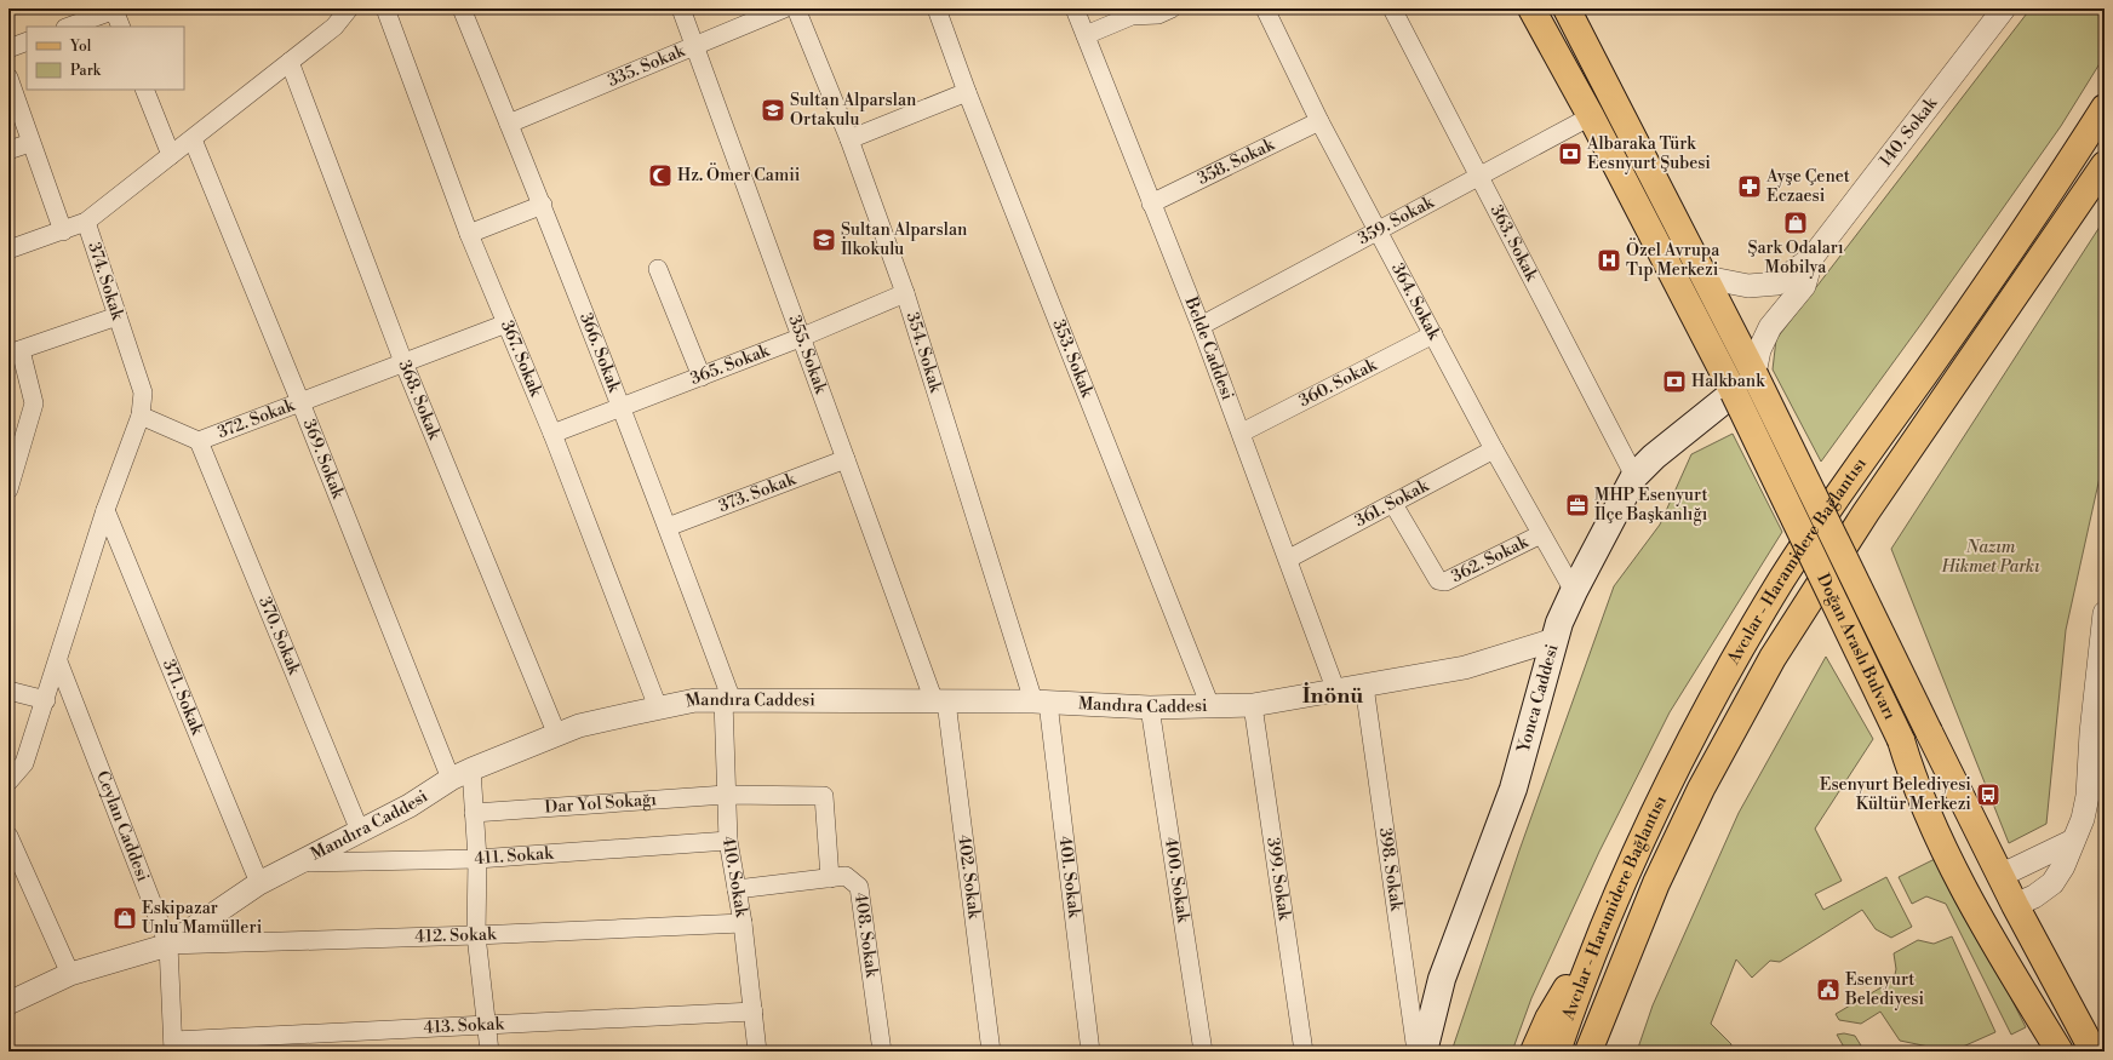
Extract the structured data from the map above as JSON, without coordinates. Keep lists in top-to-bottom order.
{
  "streets": {
    "main road": ["Avcılar - Haramidere Bağlantısı", "Doğan Araslı Bulvarı", "Yonca Caddesi"],
    "street": [
      "335. Sokak",
      "140. Sokak",
      "358. Sokak",
      "359. Sokak",
      "363. Sokak",
      "374. Sokak",
      "364. Sokak",
      "Belde Caddesi",
      "366. Sokak",
      "354. Sokak",
      "355. Sokak",
      "353. Sokak",
      "367. Sokak",
      "365. Sokak",
      "360. Sokak",
      "368. Sokak",
      "372. Sokak",
      "369. Sokak",
      "373. Sokak",
      "361. Sokak",
      "362. Sokak",
      "370. Sokak",
      "371. Sokak",
      "Mandıra Caddesi",
      "Dar Yol Sokağı",
      "Ceylan Caddesi",
      "411. Sokak",
      "398. Sokak",
      "410. Sokak",
      "402. Sokak",
      "401. Sokak",
      "399. Sokak",
      "400. Sokak",
      "408. Sokak",
      "412. Sokak",
      "413. Sokak"
    ]
  },
  "crossings": [
    ["335. Sokak", "366. Sokak"],
    ["335. Sokak", "355. Sokak"],
    ["358. Sokak", "364. Sokak"],
    ["358. Sokak", "Belde Caddesi"],
    ["359. Sokak", "363. Sokak"],
    ["359. Sokak", "364. Sokak"],
    ["359. Sokak", "Belde Caddesi"],
    ["359. Sokak", "Doğan Araslı Bulvarı"],
    ["363. Sokak", "Yonca Caddesi"],
    ["374. Sokak", "368. Sokak"],
    ["374. Sokak", "372. Sokak"],
    ["374. Sokak", "369. Sokak"],
    ["374. Sokak", "371. Sokak"],
    ["374. Sokak", "Ceylan Caddesi"],
    ["364. Sokak", "360. Sokak"],
    ["364. Sokak", "361. Sokak"],
    ["364. Sokak", "362. Sokak"],
    ["364. Sokak", "Yonca Caddesi"],
    ["Belde Caddesi", "360. Sokak"],
    ["Belde Caddesi", "361. Sokak"],
    ["Belde Caddesi", "Mandıra Caddesi"],
    ["366. Sokak", "365. Sokak"],
    ["366. Sokak", "373. Sokak"],
    ["366. Sokak", "Mandıra Caddesi"],
    ["366. Sokak", "410. Sokak"],
    ["354. Sokak", "365. Sokak"],
    ["354. Sokak", "Mandıra Caddesi"],
    ["354. Sokak", "401. Sokak"],
    ["355. Sokak", "365. Sokak"],
    ["355. Sokak", "373. Sokak"],
    ["355. Sokak", "Mandıra Caddesi"],
    ["355. Sokak", "402. Sokak"],
    ["353. Sokak", "Mandıra Caddesi"],
    ["367. Sokak", "365. Sokak"],
    ["367. Sokak", "372. Sokak"],
    ["367. Sokak", "Mandıra Caddesi"],
    ["368. Sokak", "372. Sokak"],
    ["368. Sokak", "Mandıra Caddesi"],
    ["372. Sokak", "369. Sokak"],
    ["372. Sokak", "370. Sokak"],
    ["369. Sokak", "Mandıra Caddesi"],
    ["361. Sokak", "362. Sokak"],
    ["370. Sokak", "Mandıra Caddesi"],
    ["Doğan Araslı Bulvarı", "Yonca Caddesi"],
    ["371. Sokak", "Mandıra Caddesi"],
    ["Yonca Caddesi", "Mandıra Caddesi"],
    ["Mandıra Caddesi", "Ceylan Caddesi"],
    ["Mandıra Caddesi", "411. Sokak"],
    ["Mandıra Caddesi", "398. Sokak"],
    ["Mandıra Caddesi", "410. Sokak"],
    ["Mandıra Caddesi", "402. Sokak"],
    ["Mandıra Caddesi", "401. Sokak"],
    ["Mandıra Caddesi", "399. Sokak"],
    ["Mandıra Caddesi", "400. Sokak"],
    ["Mandıra Caddesi", "412. Sokak"],
    ["Dar Yol Sokağı", "410. Sokak"],
    ["Dar Yol Sokağı", "408. Sokak"],
    ["Ceylan Caddesi", "412. Sokak"],
    ["Ceylan Caddesi", "413. Sokak"],
    ["411. Sokak", "410. Sokak"],
    ["410. Sokak", "408. Sokak"],
    ["410. Sokak", "412. Sokak"],
    ["410. Sokak", "413. Sokak"]
  ],
  "districts": ["İnönü"],
  "parks": ["Nazım Hikmet Parkı"],
  "places": {
    "school or university": ["Sultan Alparslan Ortakulu", "Sultan Alparslan İlkokulu"],
    "bank": ["Albaraka Türk Eesnyurt Şubesi", "Halkbank"],
    "mosque": ["Hz. Ömer Camii"],
    "pharmacy": ["Ayşe Çenet Eczaesi"],
    "shop": ["Şark Odaları Mobilya", "Eskipazar Unlu Mamülleri"],
    "hospital": ["Özel Avrupa Tıp Merkezi"],
    "office": ["MHP Esenyurt İlçe Başkanlığı"],
    "bus stop": ["Esenyurt Belediyesi Kültür Merkezi"],
    "public building": ["Esenyurt Belediyesi"]
  },
  "legend": ["Yol", "Park"]
}
